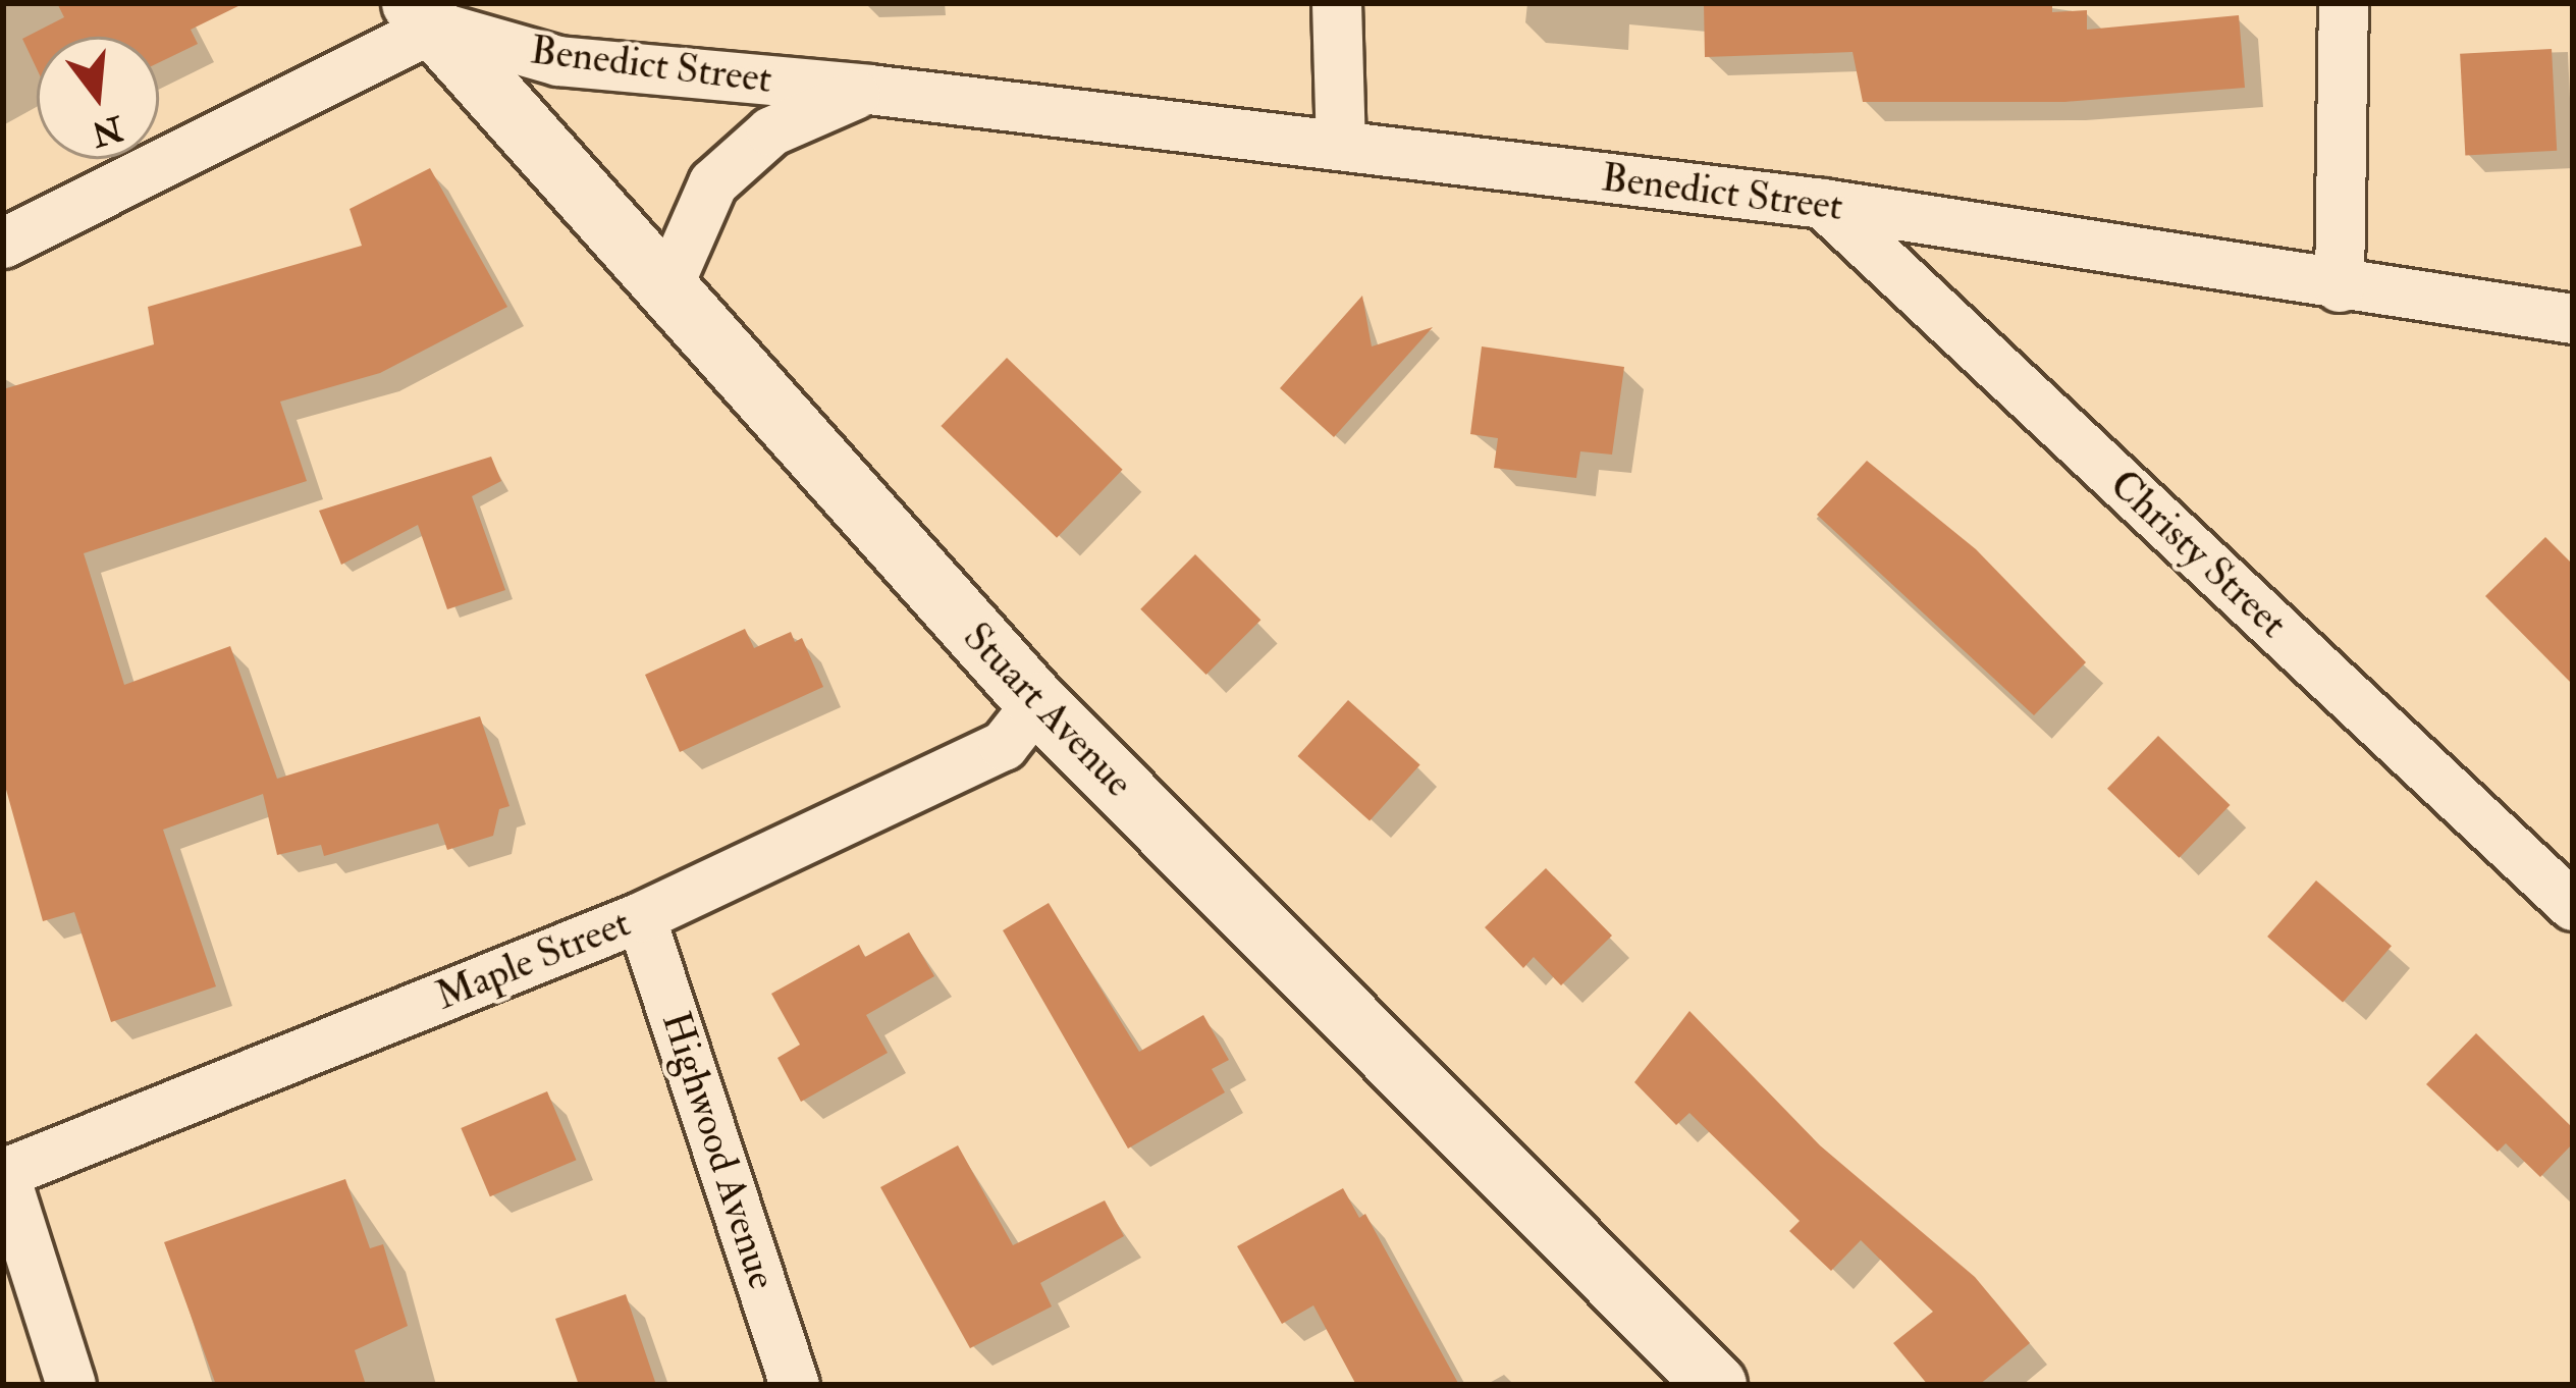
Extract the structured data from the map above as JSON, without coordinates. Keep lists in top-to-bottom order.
{
  "streets": {
    "street": [
      "Benedict Street",
      "Christy Street",
      "Stuart Avenue",
      "Maple Street",
      "Highwood Avenue"
    ]
  },
  "crossings": [
    ["Benedict Street", "Christy Street"],
    ["Benedict Street", "Stuart Avenue"],
    ["Stuart Avenue", "Maple Street"],
    ["Maple Street", "Highwood Avenue"]
  ],
  "north": "bottom"
}
